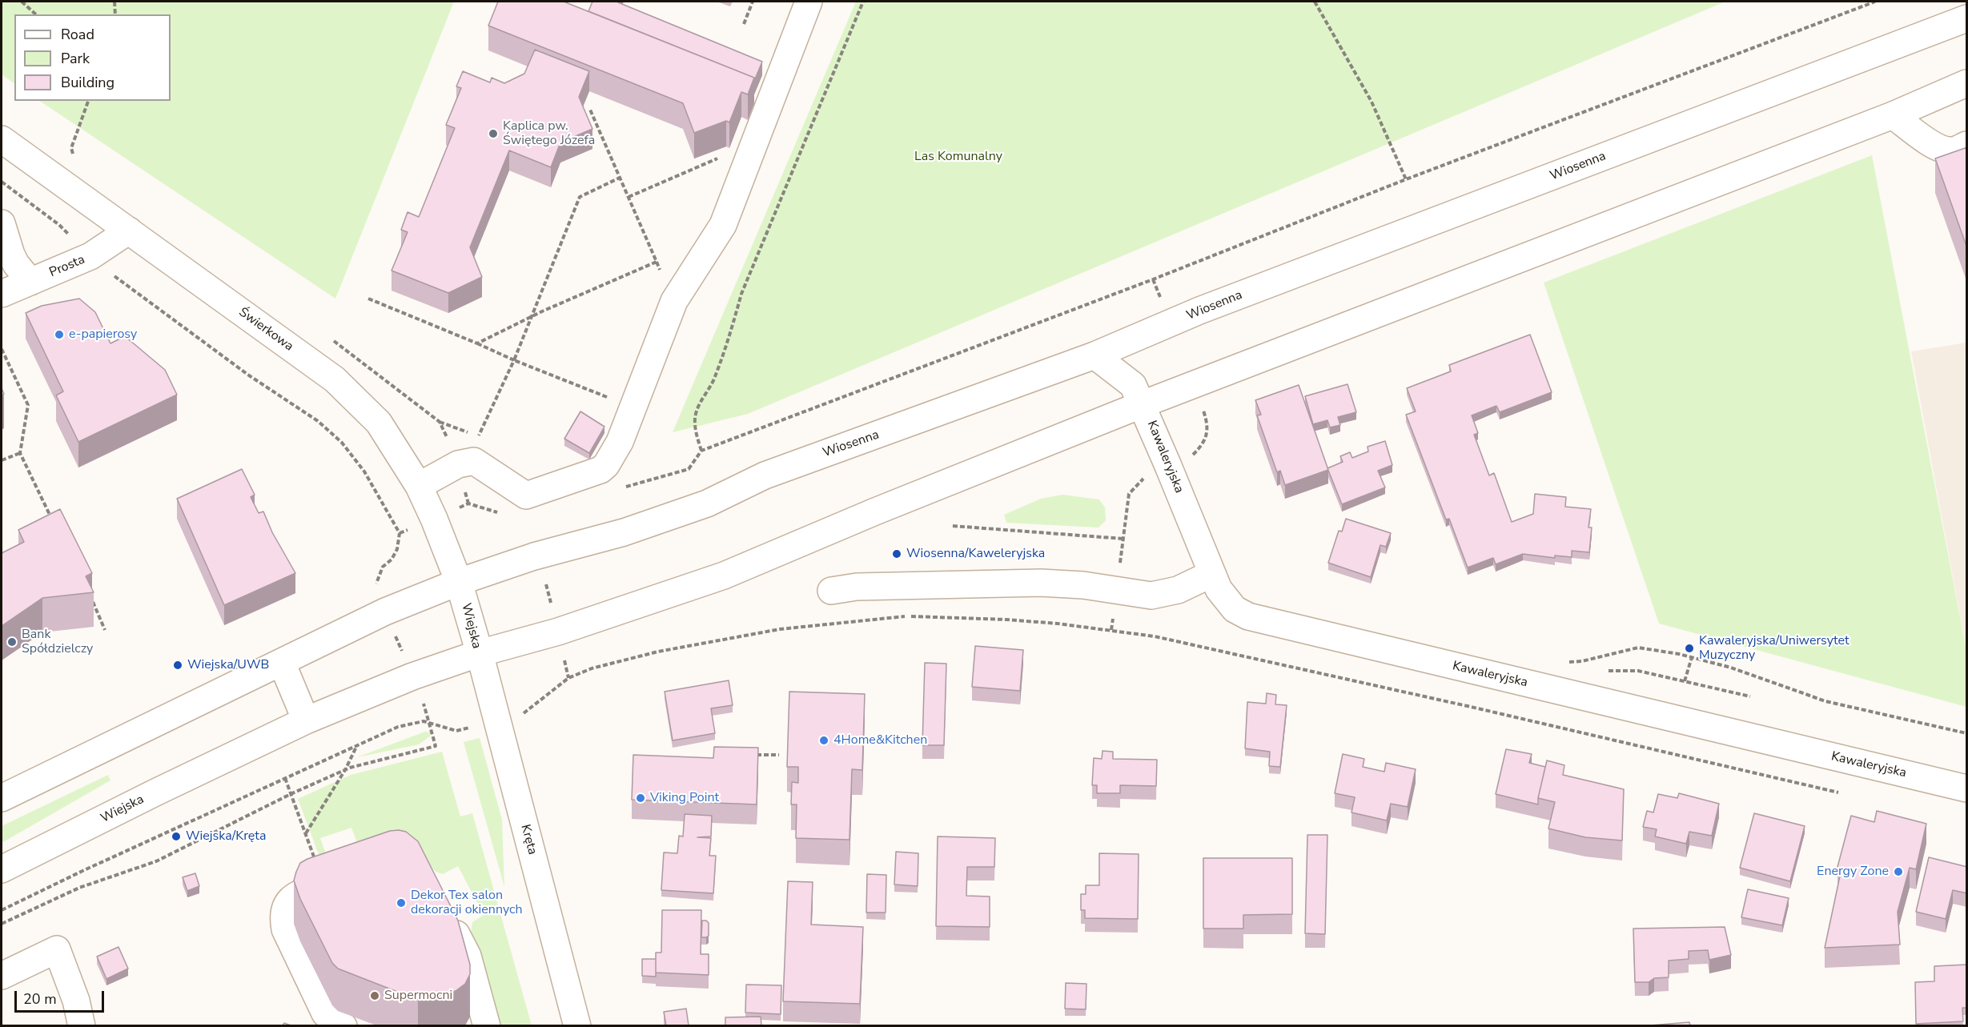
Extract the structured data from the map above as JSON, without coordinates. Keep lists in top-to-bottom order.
{
  "streets": {
    "main road": [
      "Wiosenna",
      "Prosta",
      "Świerkowa",
      "Kawaleryjska",
      "Wiejska",
      "Kręta"
    ]
  },
  "crossings": [
    ["Wiosenna", "Świerkowa"],
    ["Wiosenna", "Kawaleryjska"],
    ["Wiosenna", "Wiejska"],
    ["Prosta", "Świerkowa"],
    ["Świerkowa", "Wiejska"],
    ["Wiejska", "Kręta"]
  ],
  "parks": ["Las Komunalny"],
  "places": [
    "Kaplica pw. Świętego Józefa",
    "e-papierosy",
    "Wiosenna/Kaweleryjska",
    "Bank Spółdzielczy",
    "Kawaleryjska/Uniwersytet Muzyczny",
    "Wiejska/UWB",
    "4Home&Kitchen",
    "Viking Point",
    "Wiejska/Kręta",
    "Energy Zone",
    "Dekor Tex salon dekoracji okiennych",
    "Supermocni"
  ],
  "legend": ["Road", "Park", "Building"],
  "scale_bar": "20 m"
}
